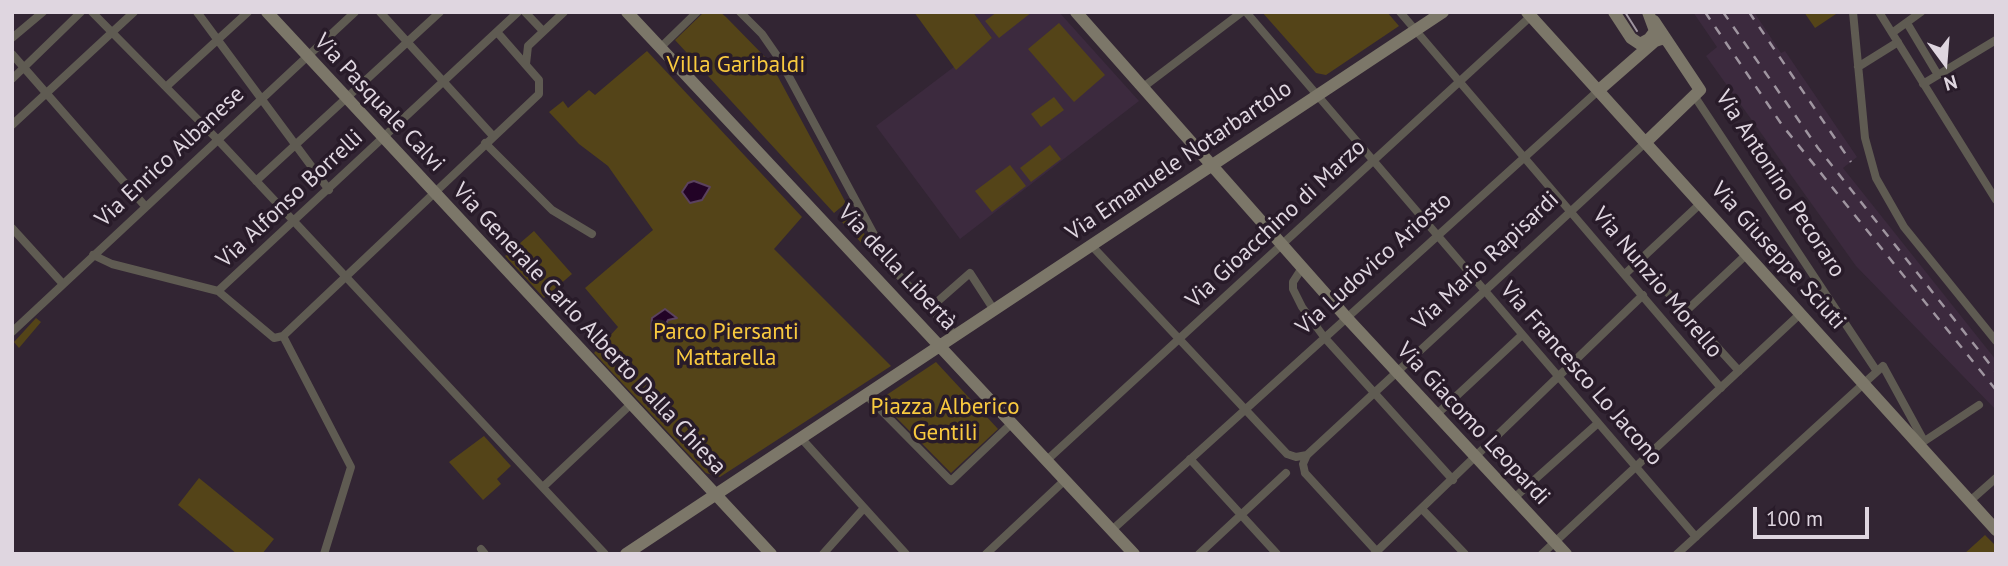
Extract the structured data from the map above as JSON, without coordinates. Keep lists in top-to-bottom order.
{
  "streets": {
    "street": [
      "Via Pasquale Calvi",
      "Via Enrico Albanese",
      "Via Emanuele Notarbartolo",
      "Via Antonino Pecoraro",
      "Via Alfonso Borrelli",
      "Via Gioacchino di Marzo",
      "Via Giuseppe Sciuti",
      "Via Mario Rapisardi",
      "Via Ludovico Ariosto",
      "Via della Libertà",
      "Via Nunzio Morello",
      "Via Generale Carlo Alberto Dalla Chiesa",
      "Via Francesco Lo Jacono",
      "Via Giacomo Leopardi"
    ]
  },
  "crossings": [
    ["Via Pasquale Calvi", "Via Enrico Albanese"],
    ["Via Pasquale Calvi", "Via Alfonso Borrelli"],
    ["Via Pasquale Calvi", "Via Generale Carlo Alberto Dalla Chiesa"],
    ["Via Emanuele Notarbartolo", "Via della Libertà"],
    ["Via Emanuele Notarbartolo", "Via Nunzio Morello"],
    ["Via Emanuele Notarbartolo", "Via Generale Carlo Alberto Dalla Chiesa"],
    ["Via Emanuele Notarbartolo", "Via Francesco Lo Jacono"],
    ["Via Emanuele Notarbartolo", "Via Giacomo Leopardi"],
    ["Via Antonino Pecoraro", "Via Giuseppe Sciuti"],
    ["Via Antonino Pecoraro", "Via Mario Rapisardi"],
    ["Via Antonino Pecoraro", "Via Ludovico Ariosto"],
    ["Via Gioacchino di Marzo", "Via Giuseppe Sciuti"],
    ["Via Gioacchino di Marzo", "Via della Libertà"],
    ["Via Gioacchino di Marzo", "Via Nunzio Morello"],
    ["Via Gioacchino di Marzo", "Via Francesco Lo Jacono"],
    ["Via Gioacchino di Marzo", "Via Giacomo Leopardi"],
    ["Via Giuseppe Sciuti", "Via Mario Rapisardi"],
    ["Via Giuseppe Sciuti", "Via Ludovico Ariosto"],
    ["Via Mario Rapisardi", "Via Nunzio Morello"],
    ["Via Mario Rapisardi", "Via Francesco Lo Jacono"],
    ["Via Mario Rapisardi", "Via Giacomo Leopardi"],
    ["Via Ludovico Ariosto", "Via della Libertà"],
    ["Via Ludovico Ariosto", "Via Nunzio Morello"],
    ["Via Ludovico Ariosto", "Via Francesco Lo Jacono"],
    ["Via Ludovico Ariosto", "Via Giacomo Leopardi"]
  ],
  "parks": ["Villa Garibaldi", "Parco Piersanti Mattarella", "Piazza Alberico Gentili"],
  "scale_bar": "100 m",
  "north": "bottom"
}
